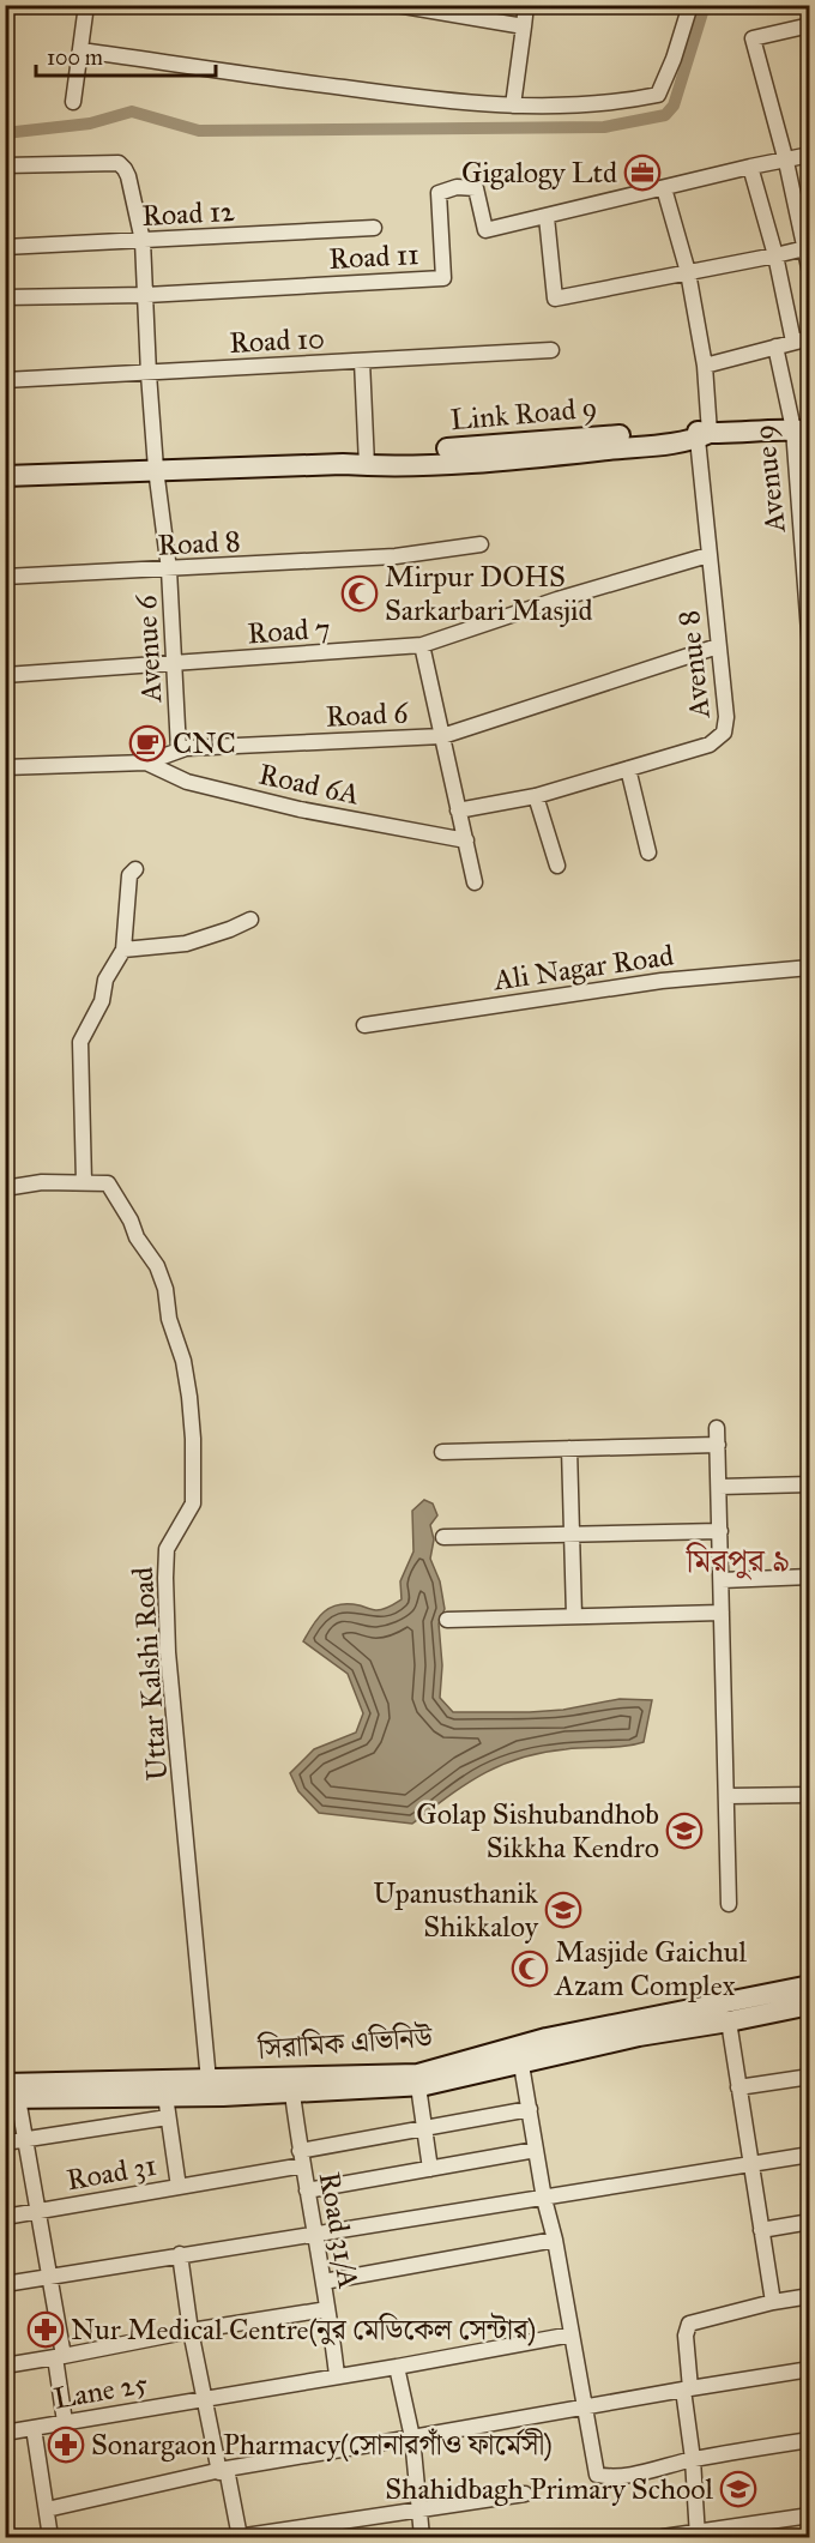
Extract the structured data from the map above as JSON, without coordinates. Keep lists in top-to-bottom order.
{
  "streets": {
    "main road": ["Link Road 9", "সিরামিক এভিনিউ"],
    "street": [
      "Road 12",
      "Road 11",
      "Road 10",
      "Avenue 9",
      "Road 8",
      "Road 7",
      "Avenue 6",
      "Avenue 8",
      "Road 6",
      "Road 6A",
      "Ali Nagar Road",
      "Uttar Kalshi Road",
      "Road 31",
      "Road 31/A",
      "Lane 25"
    ]
  },
  "crossings": [
    ["Road 12", "Avenue 6"],
    ["Road 11", "Avenue 6"],
    ["Road 11", "Avenue 8"],
    ["Road 10", "Avenue 6"],
    ["Link Road 9", "Avenue 9"],
    ["Link Road 9", "Avenue 6"],
    ["Link Road 9", "Avenue 8"],
    ["Road 8", "Avenue 6"],
    ["Road 7", "Avenue 6"],
    ["Road 7", "Avenue 8"],
    ["Avenue 6", "Road 6"],
    ["Avenue 8", "Road 6"],
    ["Road 6", "Road 6A"],
    ["Uttar Kalshi Road", "সিরামিক এভিনিউ"],
    ["Road 31/A", "Lane 25"]
  ],
  "districts": ["মিরপুর ৯"],
  "places": {
    "office": ["Gigalogy Ltd"],
    "mosque": ["Mirpur DOHS Sarkarbari Masjid", "Masjide Gaichul Azam Complex"],
    "cafe": ["CNC"],
    "school or university": ["Golap Sishubandhob Sikkha Kendro", "Upanusthanik Shikkaloy", "Shahidbagh Primary School"],
    "pharmacy": ["Nur Medical Centre(নুর মেডিকেল সেন্টার)", "Sonargaon Pharmacy(সোনারগাঁও ফার্মেসী)"]
  },
  "scale_bar": "100 m"
}
